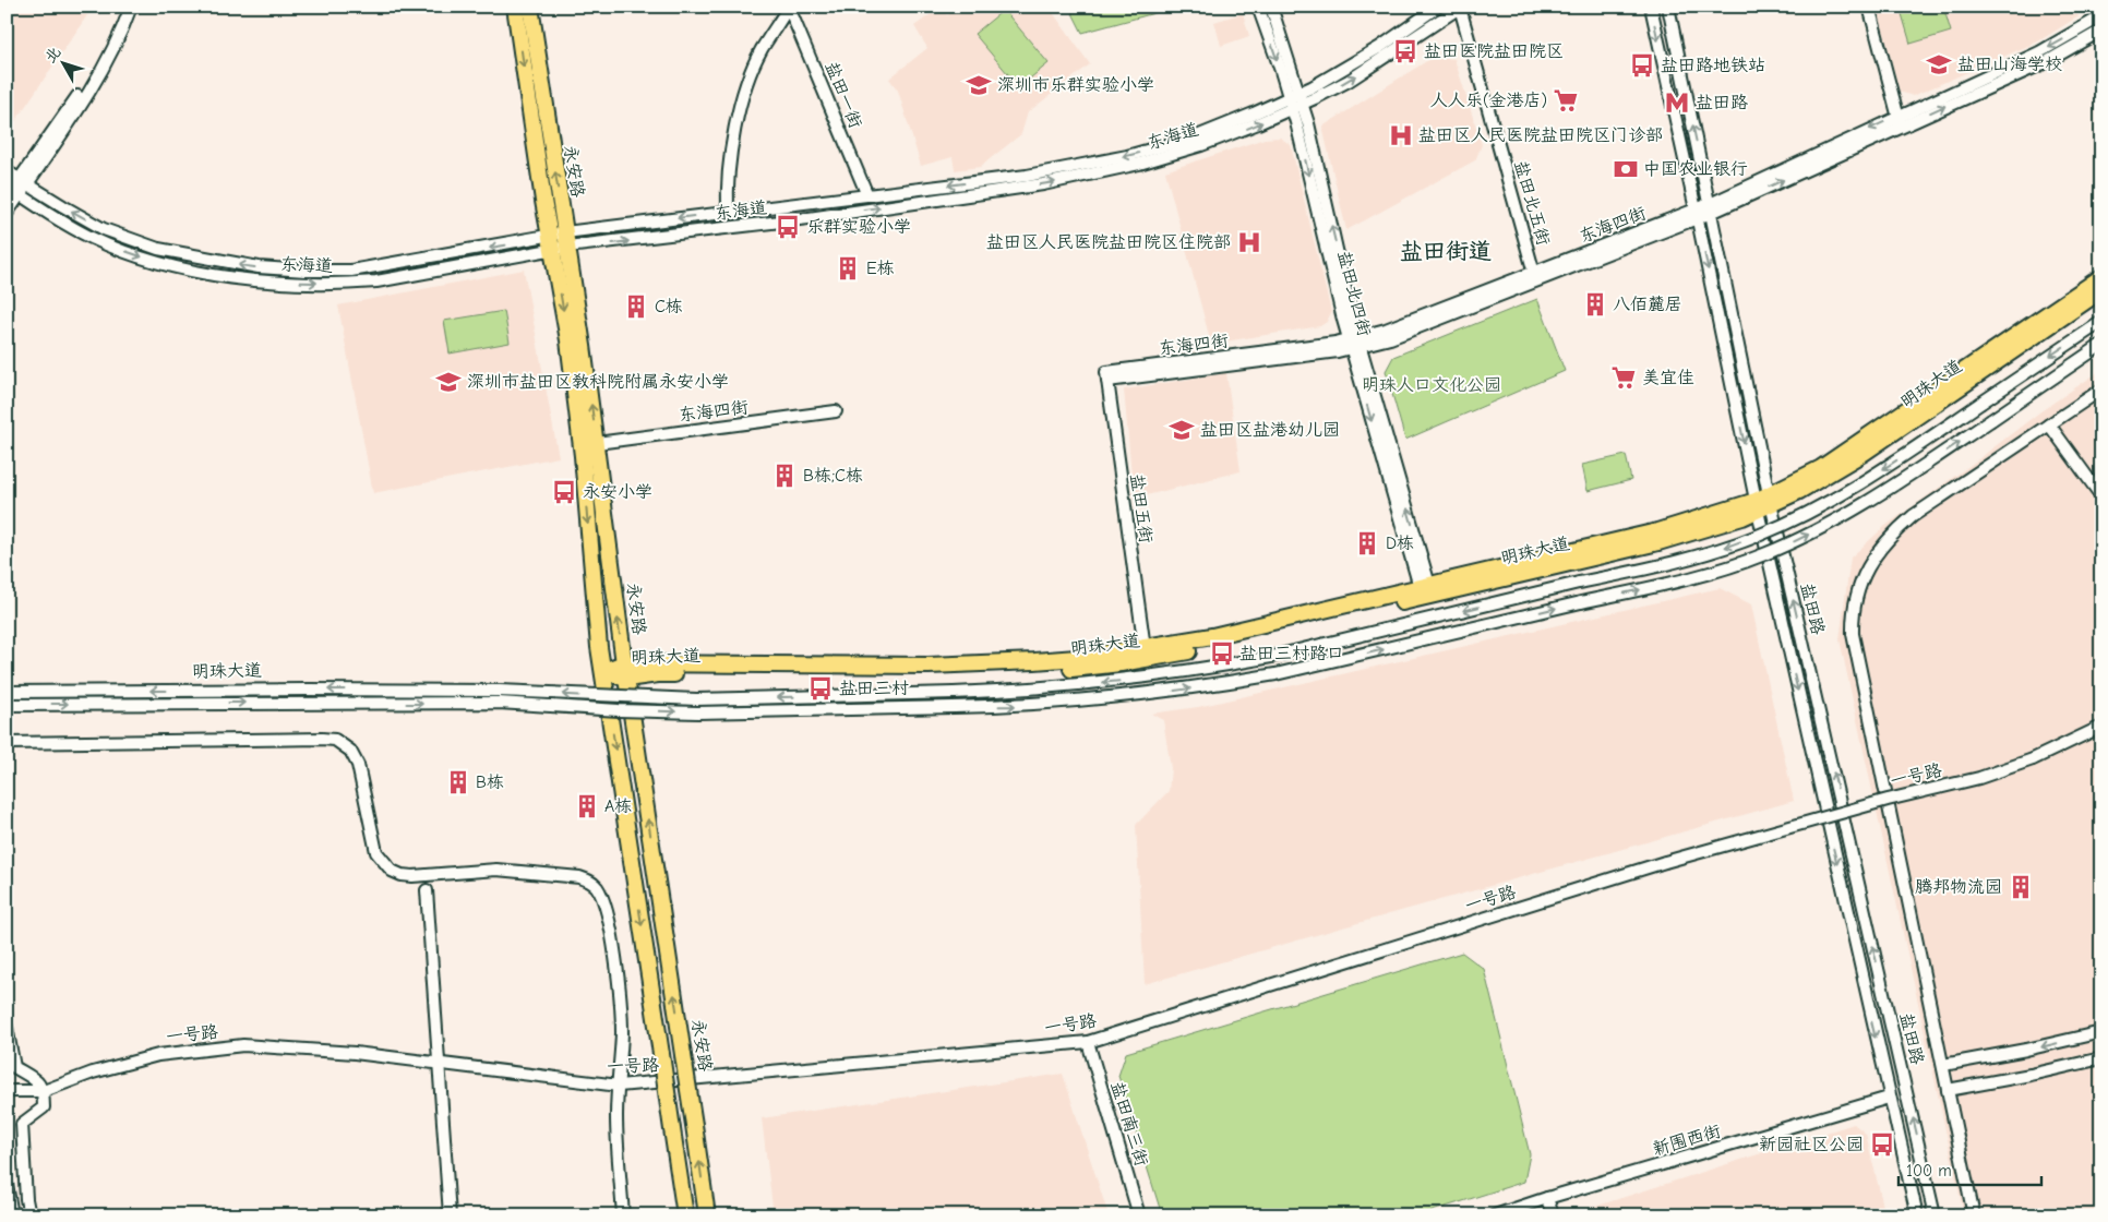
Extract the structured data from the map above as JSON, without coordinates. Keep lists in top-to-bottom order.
{
  "streets": {
    "main road": ["永安路", "明珠大道"],
    "street": [
      "盐田一街",
      "东海道",
      "盐田北五街",
      "东海四街",
      "盐田北四街",
      "盐田五街",
      "盐田路",
      "一号路",
      "盐田南三街",
      "新围西街"
    ]
  },
  "crossings": [
    ["盐田一街", "东海道"],
    ["东海道", "永安路"],
    ["东海道", "盐田北五街"],
    ["东海道", "盐田北四街"],
    ["永安路", "东海四街"],
    ["永安路", "明珠大道"],
    ["盐田北五街", "东海四街"],
    ["东海四街", "盐田北四街"],
    ["东海四街", "盐田五街"],
    ["东海四街", "盐田路"],
    ["盐田北四街", "明珠大道"],
    ["明珠大道", "盐田五街"],
    ["明珠大道", "盐田路"],
    ["盐田路", "新围西街"],
    ["一号路", "盐田南三街"]
  ],
  "districts": ["盐田街道"],
  "parks": ["明珠人口文化公园"],
  "places": {
    "bus stop": [
      "盐田医院盐田院区",
      "盐田路地铁站",
      "乐群实验小学",
      "永安小学",
      "盐田三村路口",
      "盐田三村",
      "新园社区公园"
    ],
    "school or university": [
      "盐田山海学校",
      "深圳市乐群实验小学",
      "深圳市盐田区教科院附属永安小学",
      "盐田区盐港幼儿园"
    ],
    "supermarket": ["人人乐(金港店)", "美宜佳"],
    "metro station": ["盐田路"],
    "hospital": ["盐田区人民医院盐田院区门诊部", "盐田区人民医院盐田院区住院部"],
    "bank": ["中国农业银行"],
    "building": [
      "E栋",
      "八佰麓居",
      "C栋",
      "B栋;C栋",
      "D栋",
      "B栋",
      "A栋",
      "腾邦物流园"
    ]
  },
  "scale_bar": "100 m",
  "north": "top left"
}
